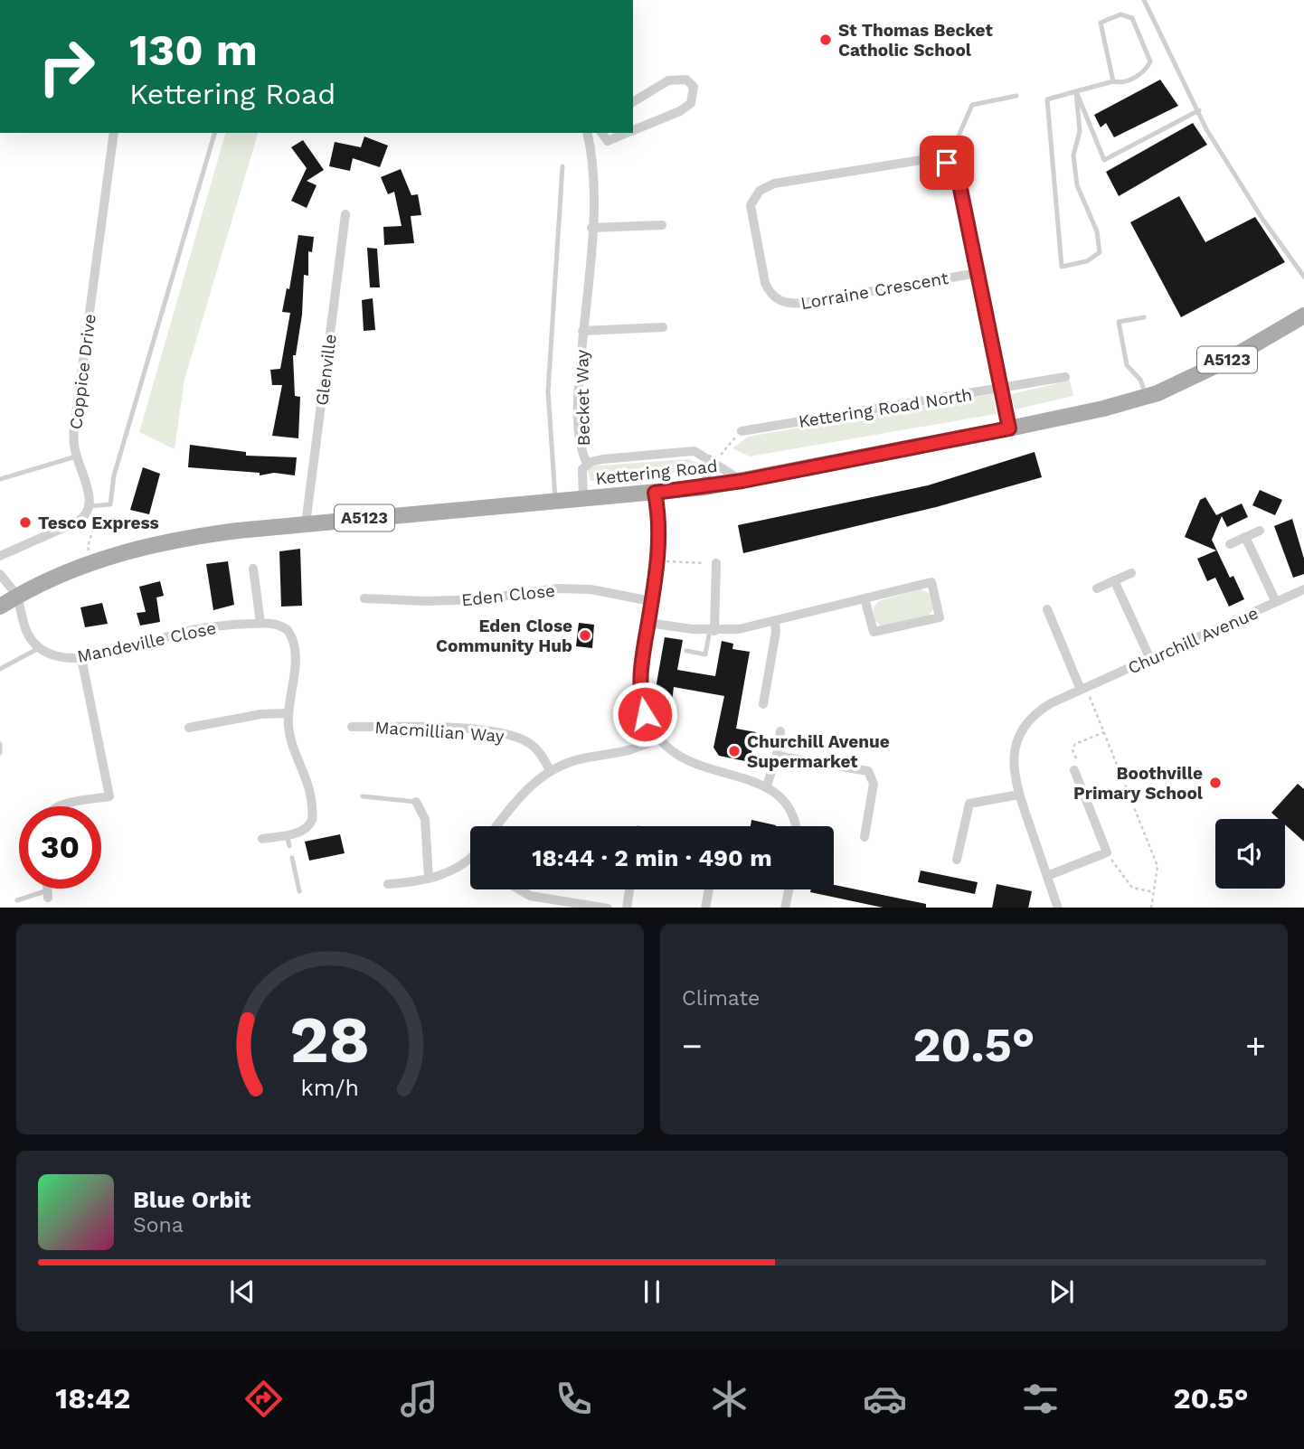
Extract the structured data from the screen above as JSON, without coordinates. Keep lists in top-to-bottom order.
{
  "streets": {
    "main road": ["A5123", "Kettering Road"],
    "street": [
      "Lorraine Crescent",
      "Glenville",
      "Coppice Drive",
      "Becket Way",
      "Kettering Road North",
      "Eden Close",
      "Churchill Avenue",
      "Mandeville Close",
      "Macmillian Way"
    ]
  },
  "crossings": [
    ["Glenville", "Kettering Road"]
  ],
  "places": [
    "St Thomas Becket Catholic School",
    "Tesco Express",
    "Eden Close Community Hub",
    "Churchill Avenue Supermarket",
    "Boothville Primary School"
  ],
  "page": {
    "turn": ["130 m", "Kettering Road"],
    "limit": "30",
    "trip": "18:44 · 2 min · 490 m",
    "tile": "Climate",
    "heat": ["−", "20.5°", "+"],
    "song": ["Blue Orbit", "Sona"],
    "tabs": ["18:42", "20.5°"],
    "gauge": ["28", "km/h"]
  }
}
